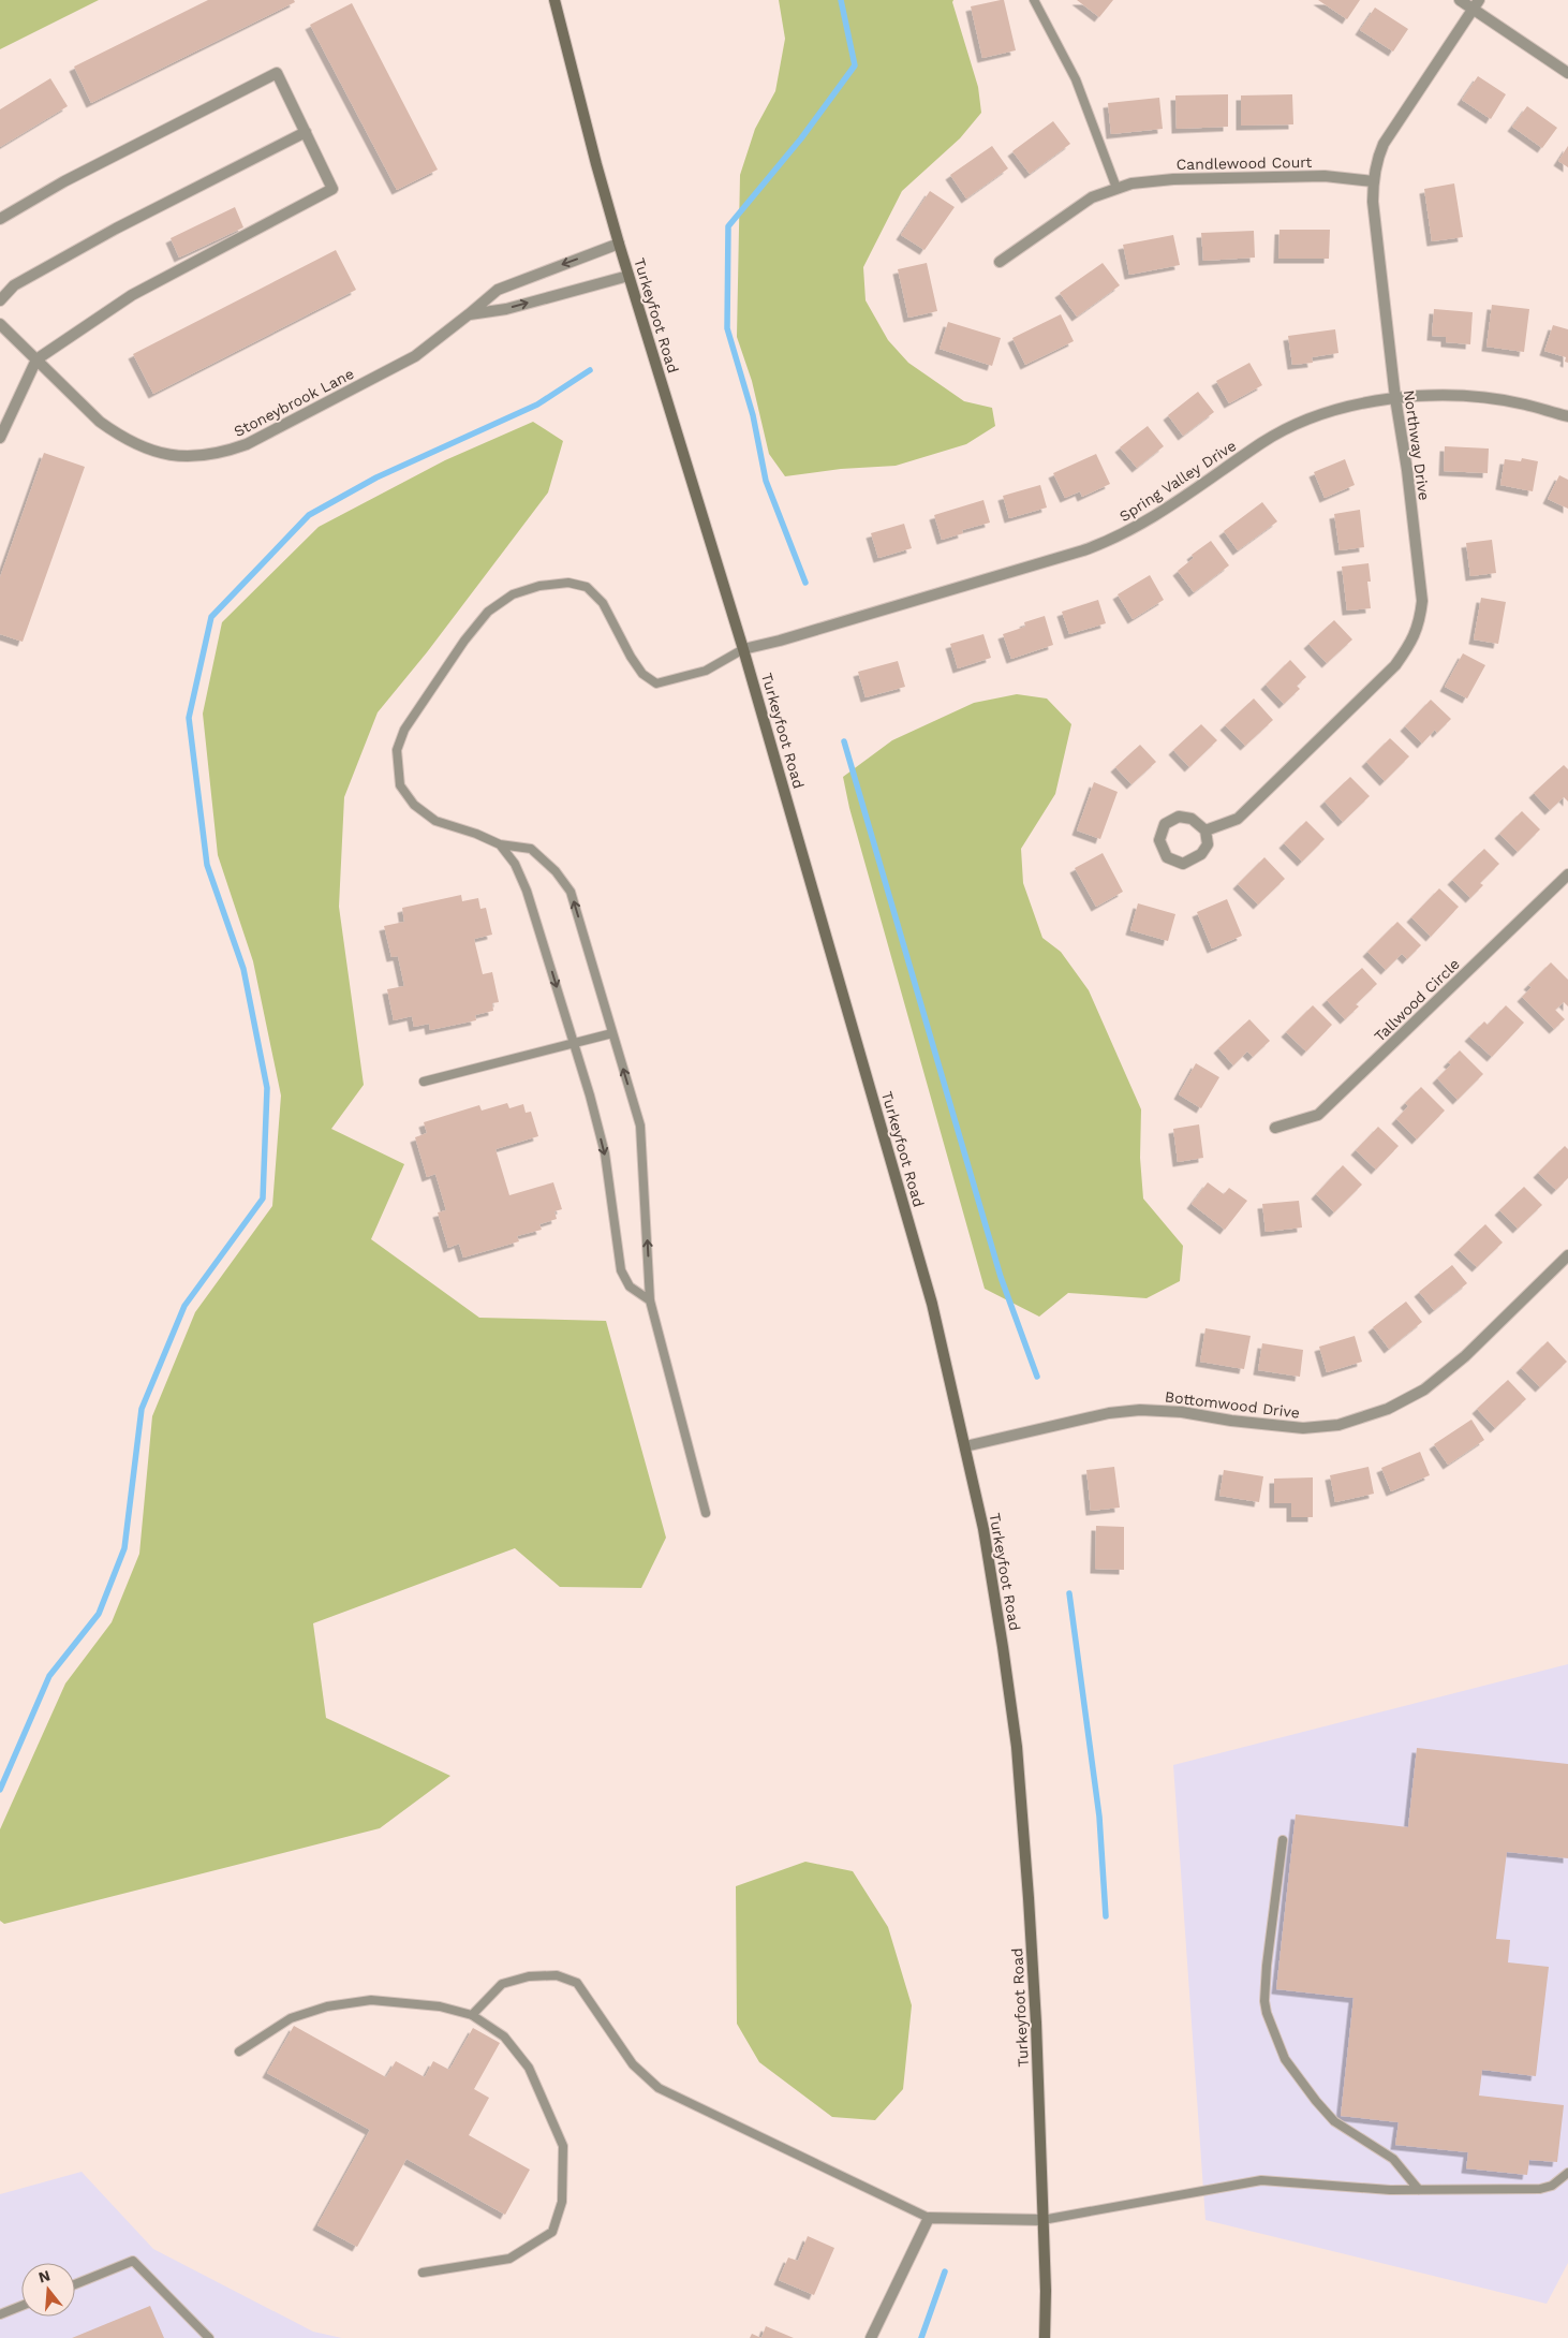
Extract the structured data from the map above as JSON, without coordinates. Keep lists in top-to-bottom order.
{
  "streets": {
    "main road": ["Turkeyfoot Road"],
    "street": [
      "Candlewood Court",
      "Stoneybrook Lane",
      "Northway Drive",
      "Spring Valley Drive",
      "Tallwood Circle",
      "Bottomwood Drive"
    ]
  },
  "crossings": [
    ["Candlewood Court", "Northway Drive"],
    ["Turkeyfoot Road", "Stoneybrook Lane"],
    ["Turkeyfoot Road", "Spring Valley Drive"],
    ["Turkeyfoot Road", "Bottomwood Drive"],
    ["Northway Drive", "Spring Valley Drive"]
  ],
  "north": "top"
}
